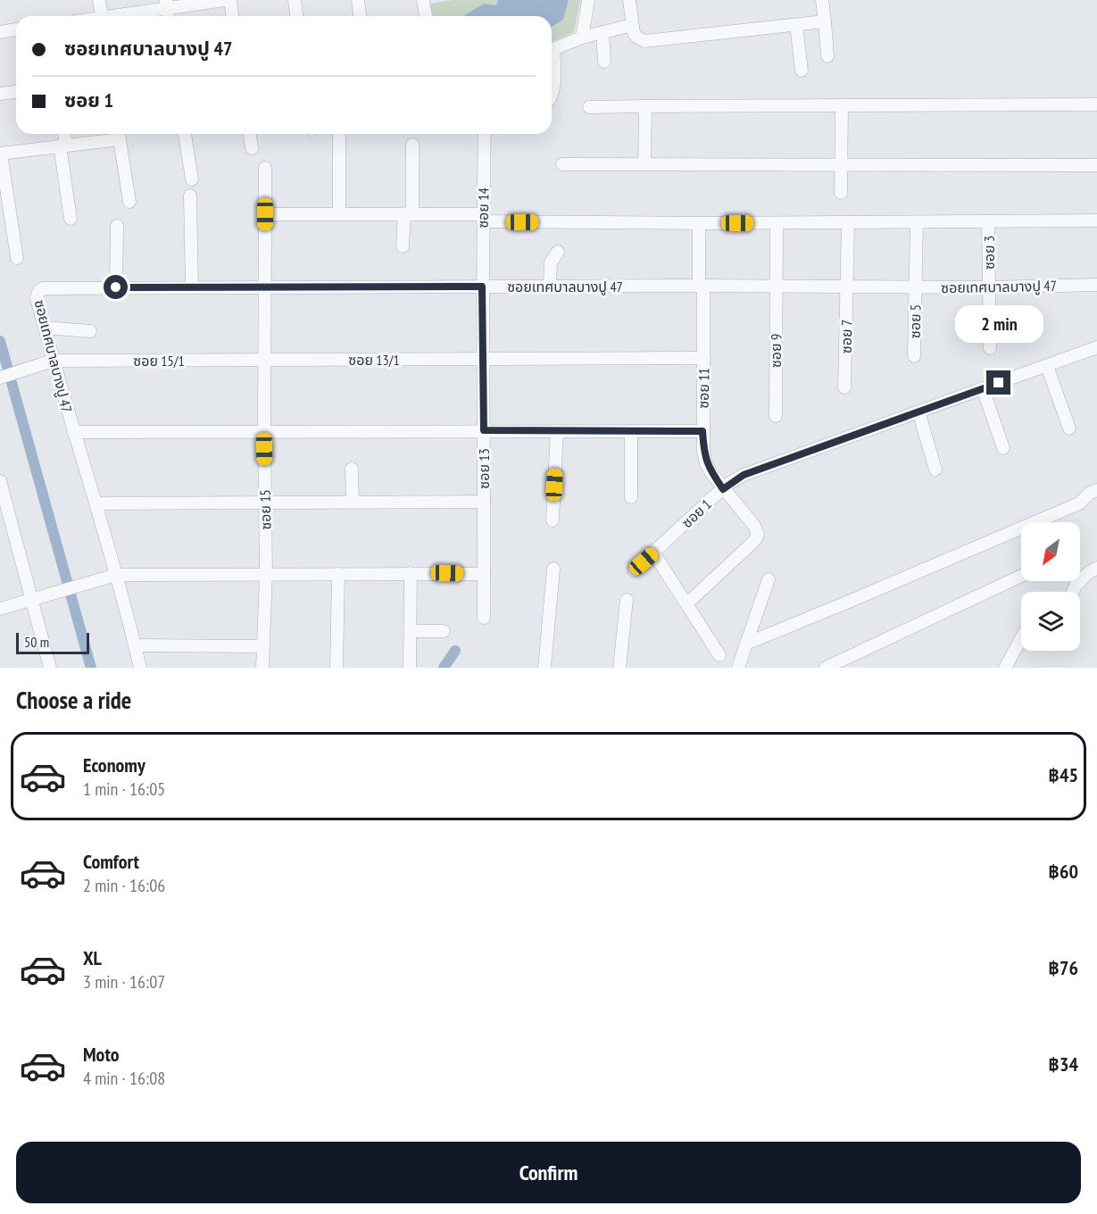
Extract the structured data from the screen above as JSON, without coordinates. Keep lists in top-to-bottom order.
{
  "streets": {
    "street": [
      "ซอย 14",
      "ซอย 3",
      "ซอยเทศบาลบางปู 47",
      "ซอย 5",
      "ซอย 7",
      "ซอย 9",
      "ซอย 13/1",
      "ซอย 15/1",
      "ซอย 11",
      "ซอย 13",
      "ซอย 15",
      "ซอย 1"
    ]
  },
  "crossings": [
    ["ซอย 14", "ซอยเทศบาลบางปู 47"],
    ["ซอย 14", "ซอย 13"],
    ["ซอย 3", "ซอยเทศบาลบางปู 47"],
    ["ซอยเทศบาลบางปู 47", "ซอย 5"],
    ["ซอยเทศบาลบางปู 47", "ซอย 7"],
    ["ซอยเทศบาลบางปู 47", "ซอย 9"],
    ["ซอยเทศบาลบางปู 47", "ซอย 15/1"],
    ["ซอยเทศบาลบางปู 47", "ซอย 11"],
    ["ซอยเทศบาลบางปู 47", "ซอย 13"],
    ["ซอยเทศบาลบางปู 47", "ซอย 15"],
    ["ซอย 13/1", "ซอย 15/1"],
    ["ซอย 13/1", "ซอย 11"],
    ["ซอย 13/1", "ซอย 13"],
    ["ซอย 13/1", "ซอย 15"],
    ["ซอย 15/1", "ซอย 15"],
    ["ซอย 11", "ซอย 1"]
  ],
  "scale_bar": "50 m",
  "north": "bottom left",
  "page": {
    "banner": ["ซอยเทศบาลบางปู 47", "ซอย 1"],
    "bubble": "2 min",
    "scale": "50 m",
    "heading": "Choose a ride",
    "list": [
      {
        "name": "Economy",
        "note": "1 min · 16:05",
        "value": "฿45"
      },
      {
        "name": "Comfort",
        "note": "2 min · 16:06",
        "value": "฿60"
      },
      {
        "name": "XL",
        "note": "3 min · 16:07",
        "value": "฿76"
      },
      {
        "name": "Moto",
        "note": "4 min · 16:08",
        "value": "฿34"
      }
    ],
    "buttons": "Confirm"
  }
}
